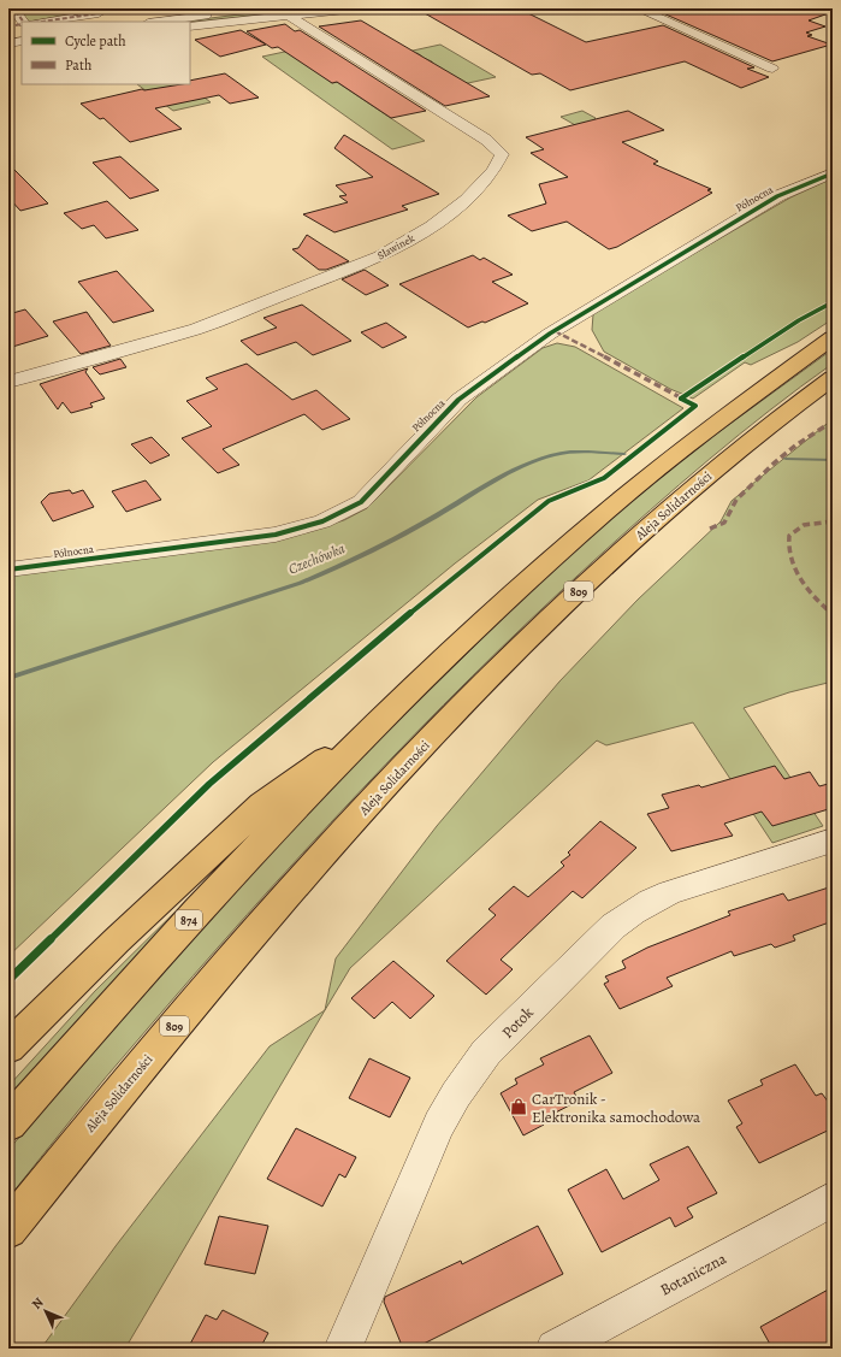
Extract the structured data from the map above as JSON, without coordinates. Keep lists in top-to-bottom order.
{
  "streets": {
    "main road": ["Aleja Solidarności", "809", "874"],
    "street": [
      "Północna",
      "Sławinek",
      "Potok",
      "Botaniczna"
    ]
  },
  "water": ["Czechówka"],
  "places": {
    "shop": ["CarTronik - Elektronika samochodowa"]
  },
  "legend": ["Cycle path", "Path"],
  "north": "top left"
}
